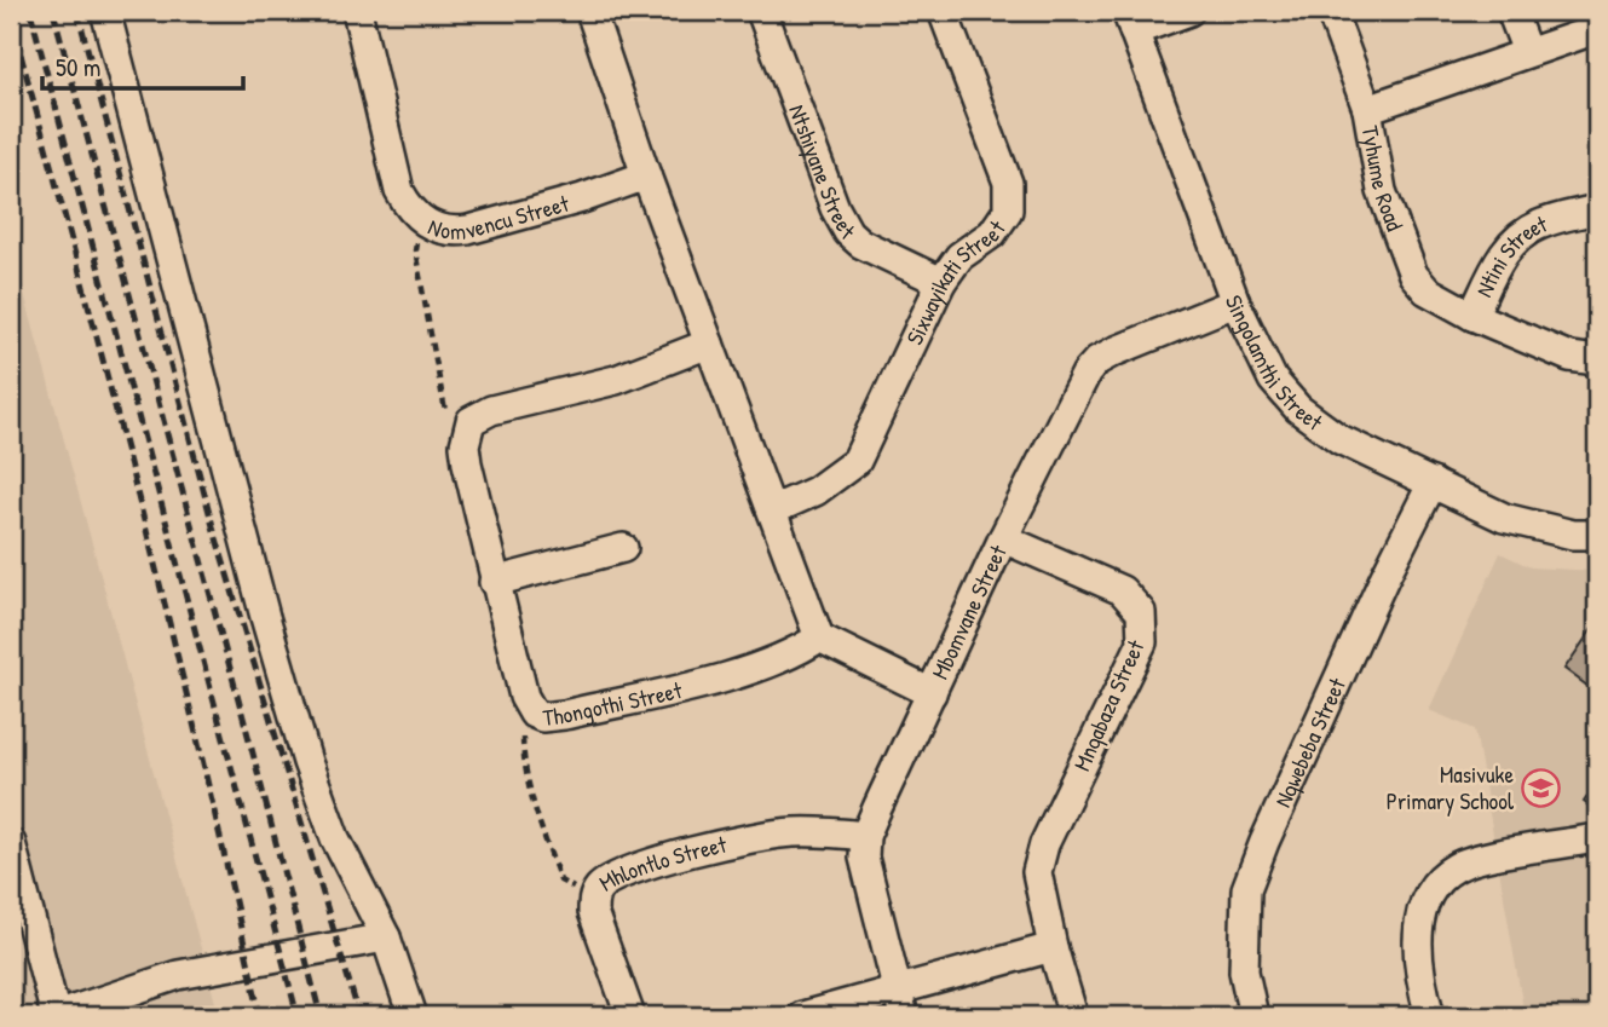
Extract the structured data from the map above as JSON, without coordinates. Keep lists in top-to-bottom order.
{
  "streets": {
    "street": [
      "Ntshiyane Street",
      "Tyhume Road",
      "Nomvencu Street",
      "Ntini Street",
      "Sixwayikati Street",
      "Singolamthi Street",
      "Mbomvane Street",
      "Thongothi Street",
      "Mnqabaza Street",
      "Nqwebeba Street",
      "Mhlontlo Street"
    ]
  },
  "crossings": [
    ["Ntshiyane Street", "Sixwayikati Street"],
    ["Tyhume Road", "Ntini Street"],
    ["Singolamthi Street", "Mbomvane Street"],
    ["Singolamthi Street", "Nqwebeba Street"],
    ["Mbomvane Street", "Mnqabaza Street"],
    ["Mbomvane Street", "Mhlontlo Street"]
  ],
  "places": {
    "school or university": ["Masivuke Primary School"]
  },
  "scale_bar": "50 m"
}
